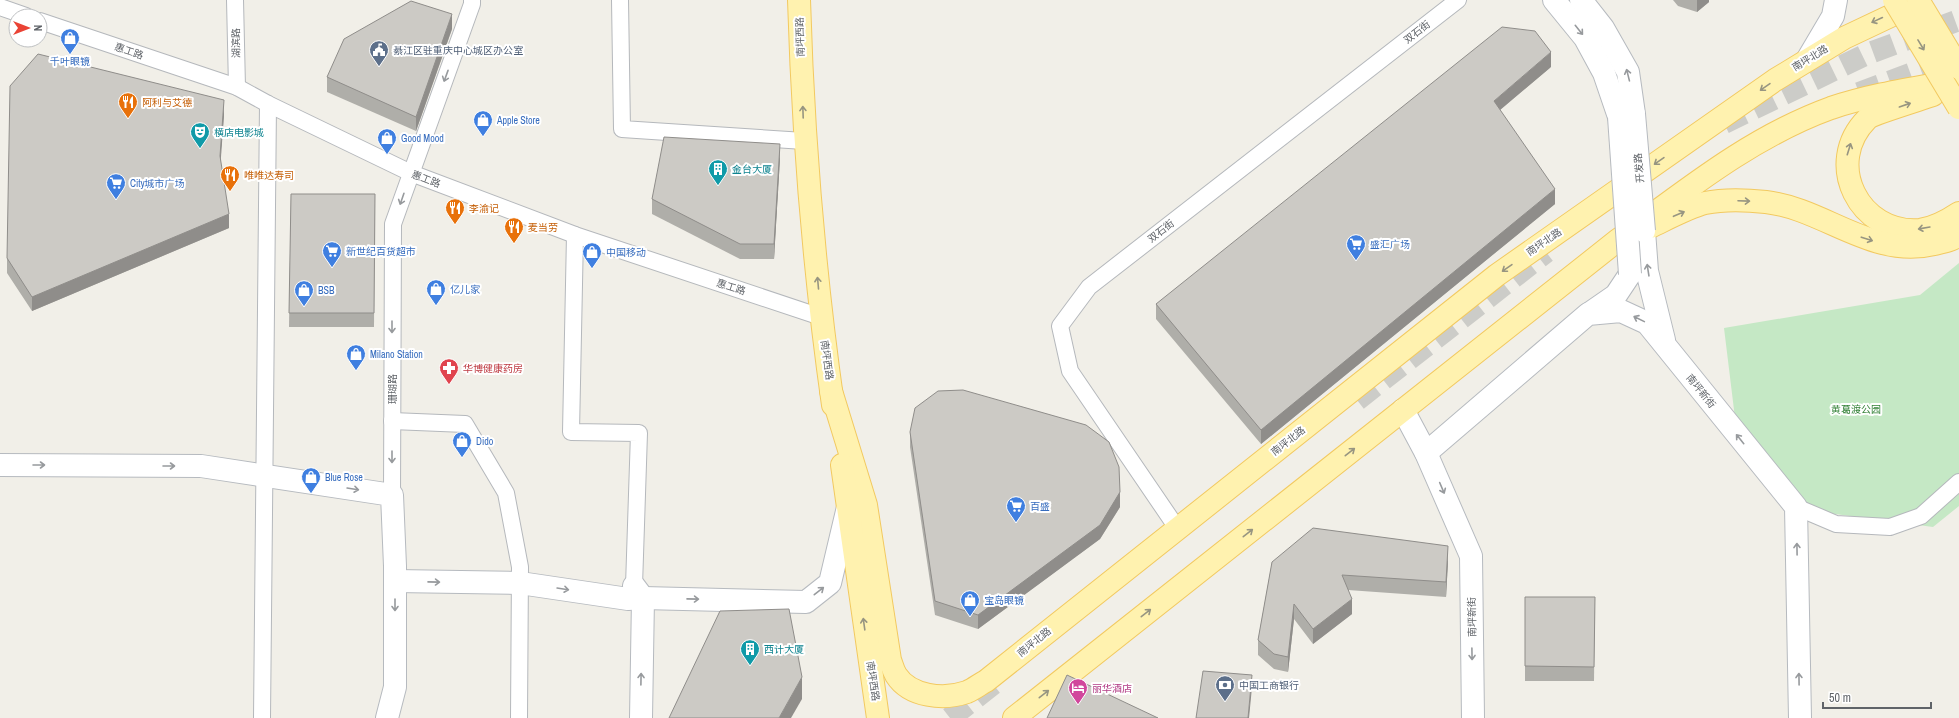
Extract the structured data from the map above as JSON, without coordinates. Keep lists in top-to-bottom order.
{
  "streets": {
    "main road": ["南坪西路", "南坪北路"],
    "street": [
      "双石街",
      "湖滨路",
      "惠工路",
      "开发路",
      "珊瑚路",
      "南坪新街"
    ]
  },
  "crossings": [
    ["双石街", "南坪北路"],
    ["南坪西路", "惠工路"],
    ["南坪西路", "南坪北路"],
    ["湖滨路", "惠工路"],
    ["惠工路", "珊瑚路"],
    ["开发路", "南坪新街"]
  ],
  "one_way": ["南坪西路"],
  "parks": ["黄葛渡公园"],
  "places": {
    "shop": [
      "千叶眼镜",
      "Apple Store",
      "Good Mood",
      "中国移动",
      "亿儿家",
      "BSB",
      "Milano Station",
      "Dido",
      "Blue Rose",
      "宝岛眼镜"
    ],
    "public building": ["綦江区驻重庆中心城区办公室"],
    "restaurant": [
      "阿利与艾德",
      "唯唯达寿司",
      "李渝记",
      "麦当劳"
    ],
    "theatre": ["横店电影城"],
    "building": ["金台大厦", "西计大厦"],
    "supermarket": [
      "City城市广场",
      "盛汇广场",
      "新世纪百货超市",
      "百盛"
    ],
    "pharmacy": ["华博健康药房"],
    "bank": ["中国工商银行"],
    "hotel": ["丽华酒店"]
  },
  "scale_bar": "50 m",
  "north": "right"
}
